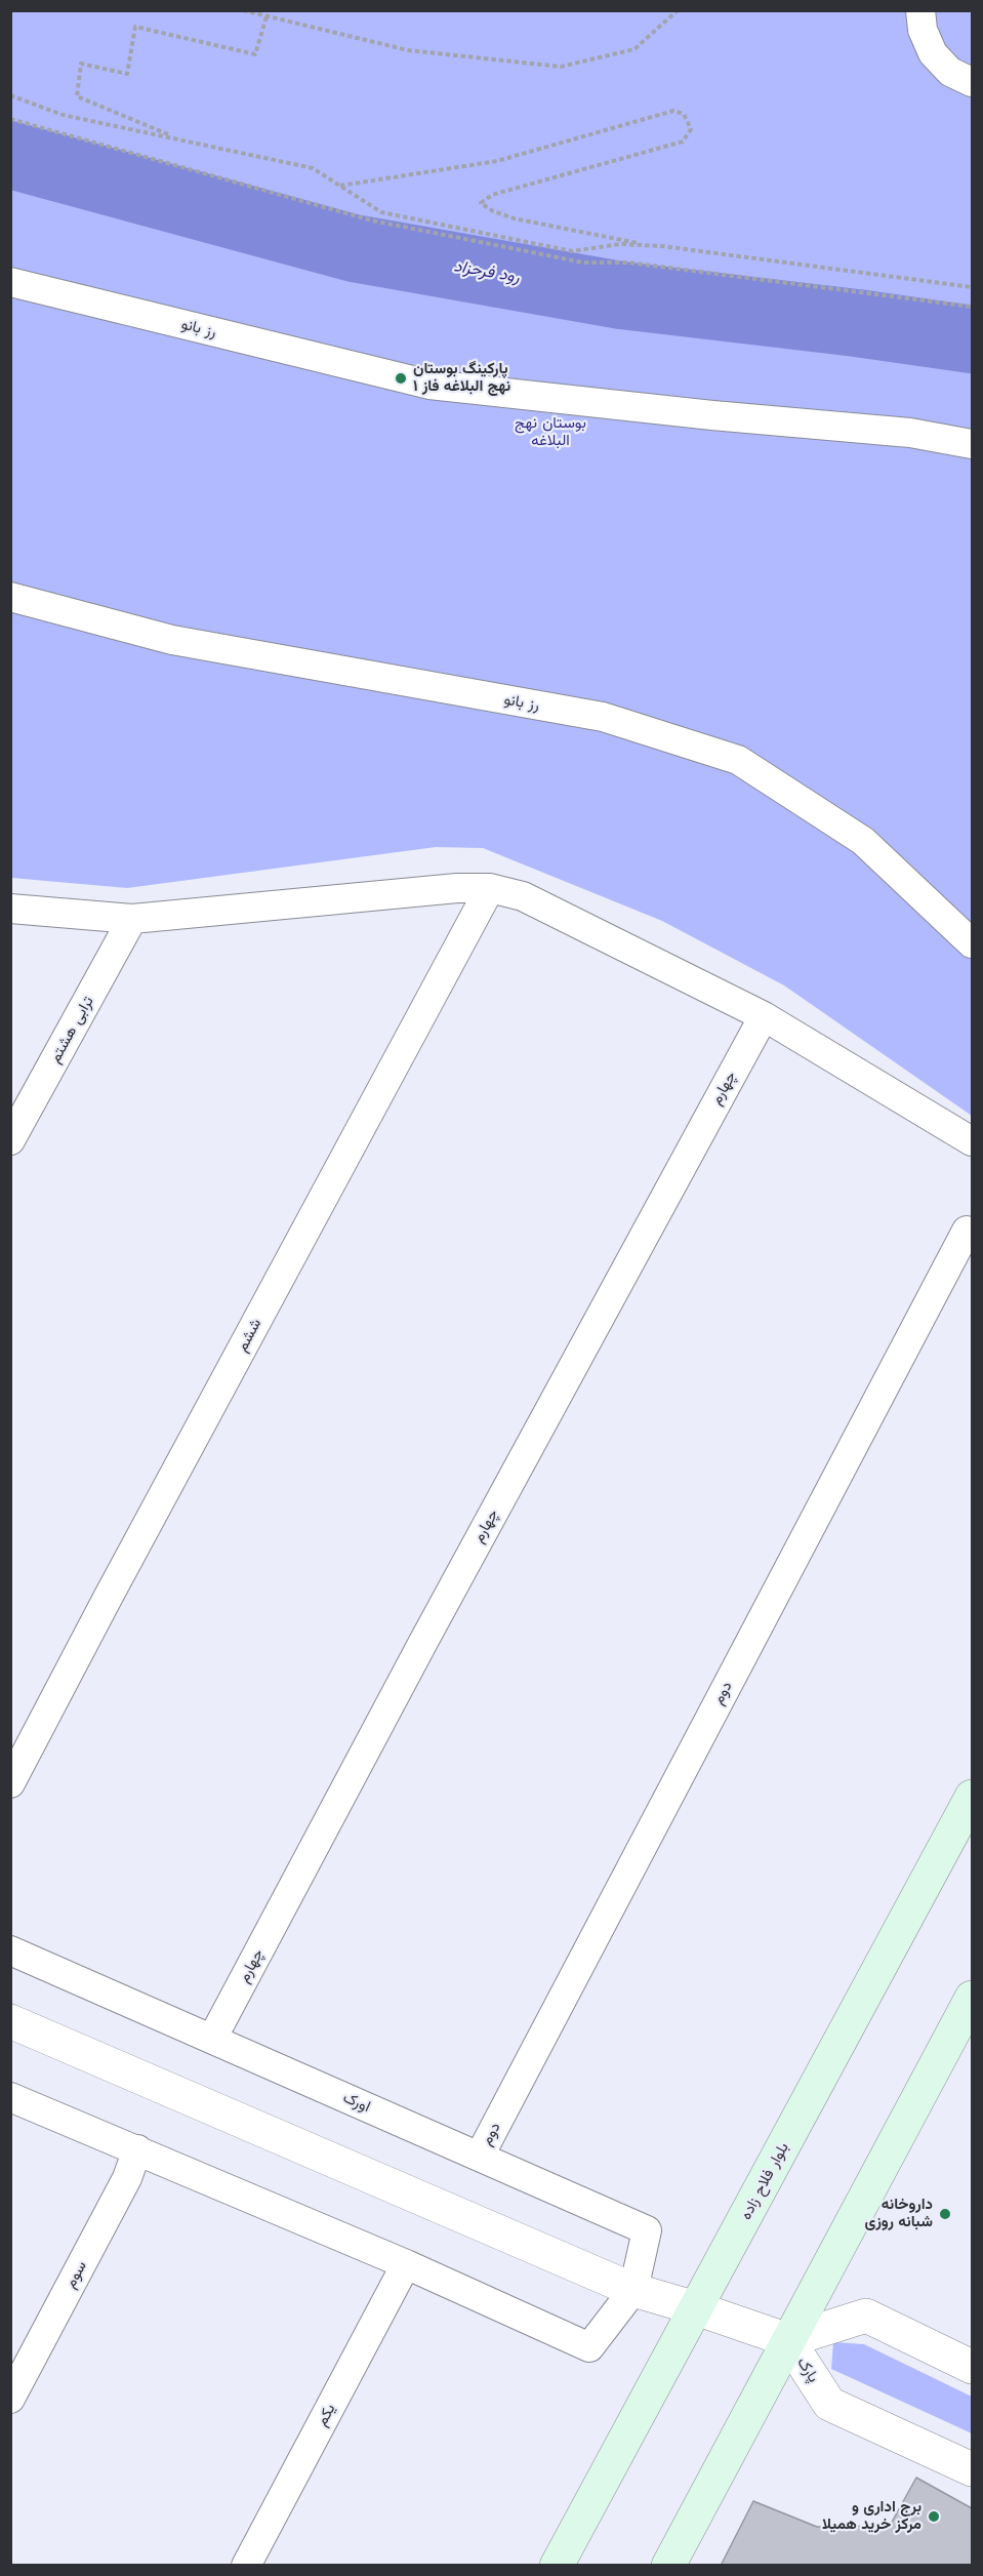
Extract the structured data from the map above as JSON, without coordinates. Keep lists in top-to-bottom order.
{
  "streets": {
    "main road": ["بلوار فلاح زاده"],
    "street": [
      "رز بانو",
      "ترابی هشتم",
      "چهارم",
      "ششم",
      "دوم",
      "اورک",
      "سوم",
      "پارک",
      "یکم"
    ]
  },
  "crossings": [
    ["چهارم", "اورک"],
    ["دوم", "اورک"],
    ["اورک", "سوم"],
    ["اورک", "یکم"]
  ],
  "water": ["رود فرحزاد"],
  "parks": ["بوستان نهج البلاغه"],
  "places": ["پارکینگ بوستان نهج البلاغه فاز ۱", "داروخانه شبانه روزی", "برج اداری و مرکز خرید همیلا"]
}
